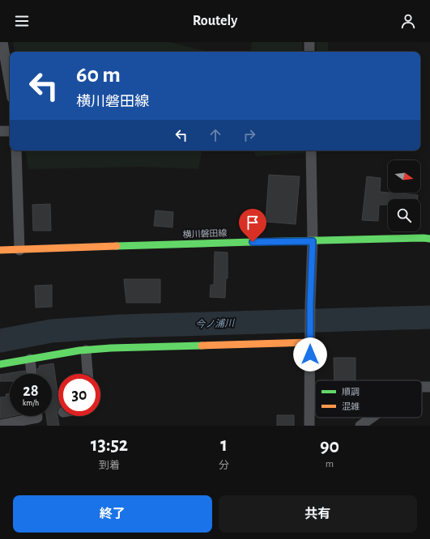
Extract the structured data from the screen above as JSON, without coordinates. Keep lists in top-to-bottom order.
{
  "streets": {
    "main road": ["横川磐田線"]
  },
  "water": ["今ノ浦川"],
  "legend": ["順調", "混雑"],
  "north": "right",
  "page": {
    "header": "Routely",
    "turn": ["60 m", "横川磐田線"],
    "speed": "28 km/h",
    "limit": "30",
    "eta": [
      "13:52",
      "到着",
      "1",
      "分",
      "90",
      "m"
    ],
    "buttons": ["終了", "共有"]
  }
}
